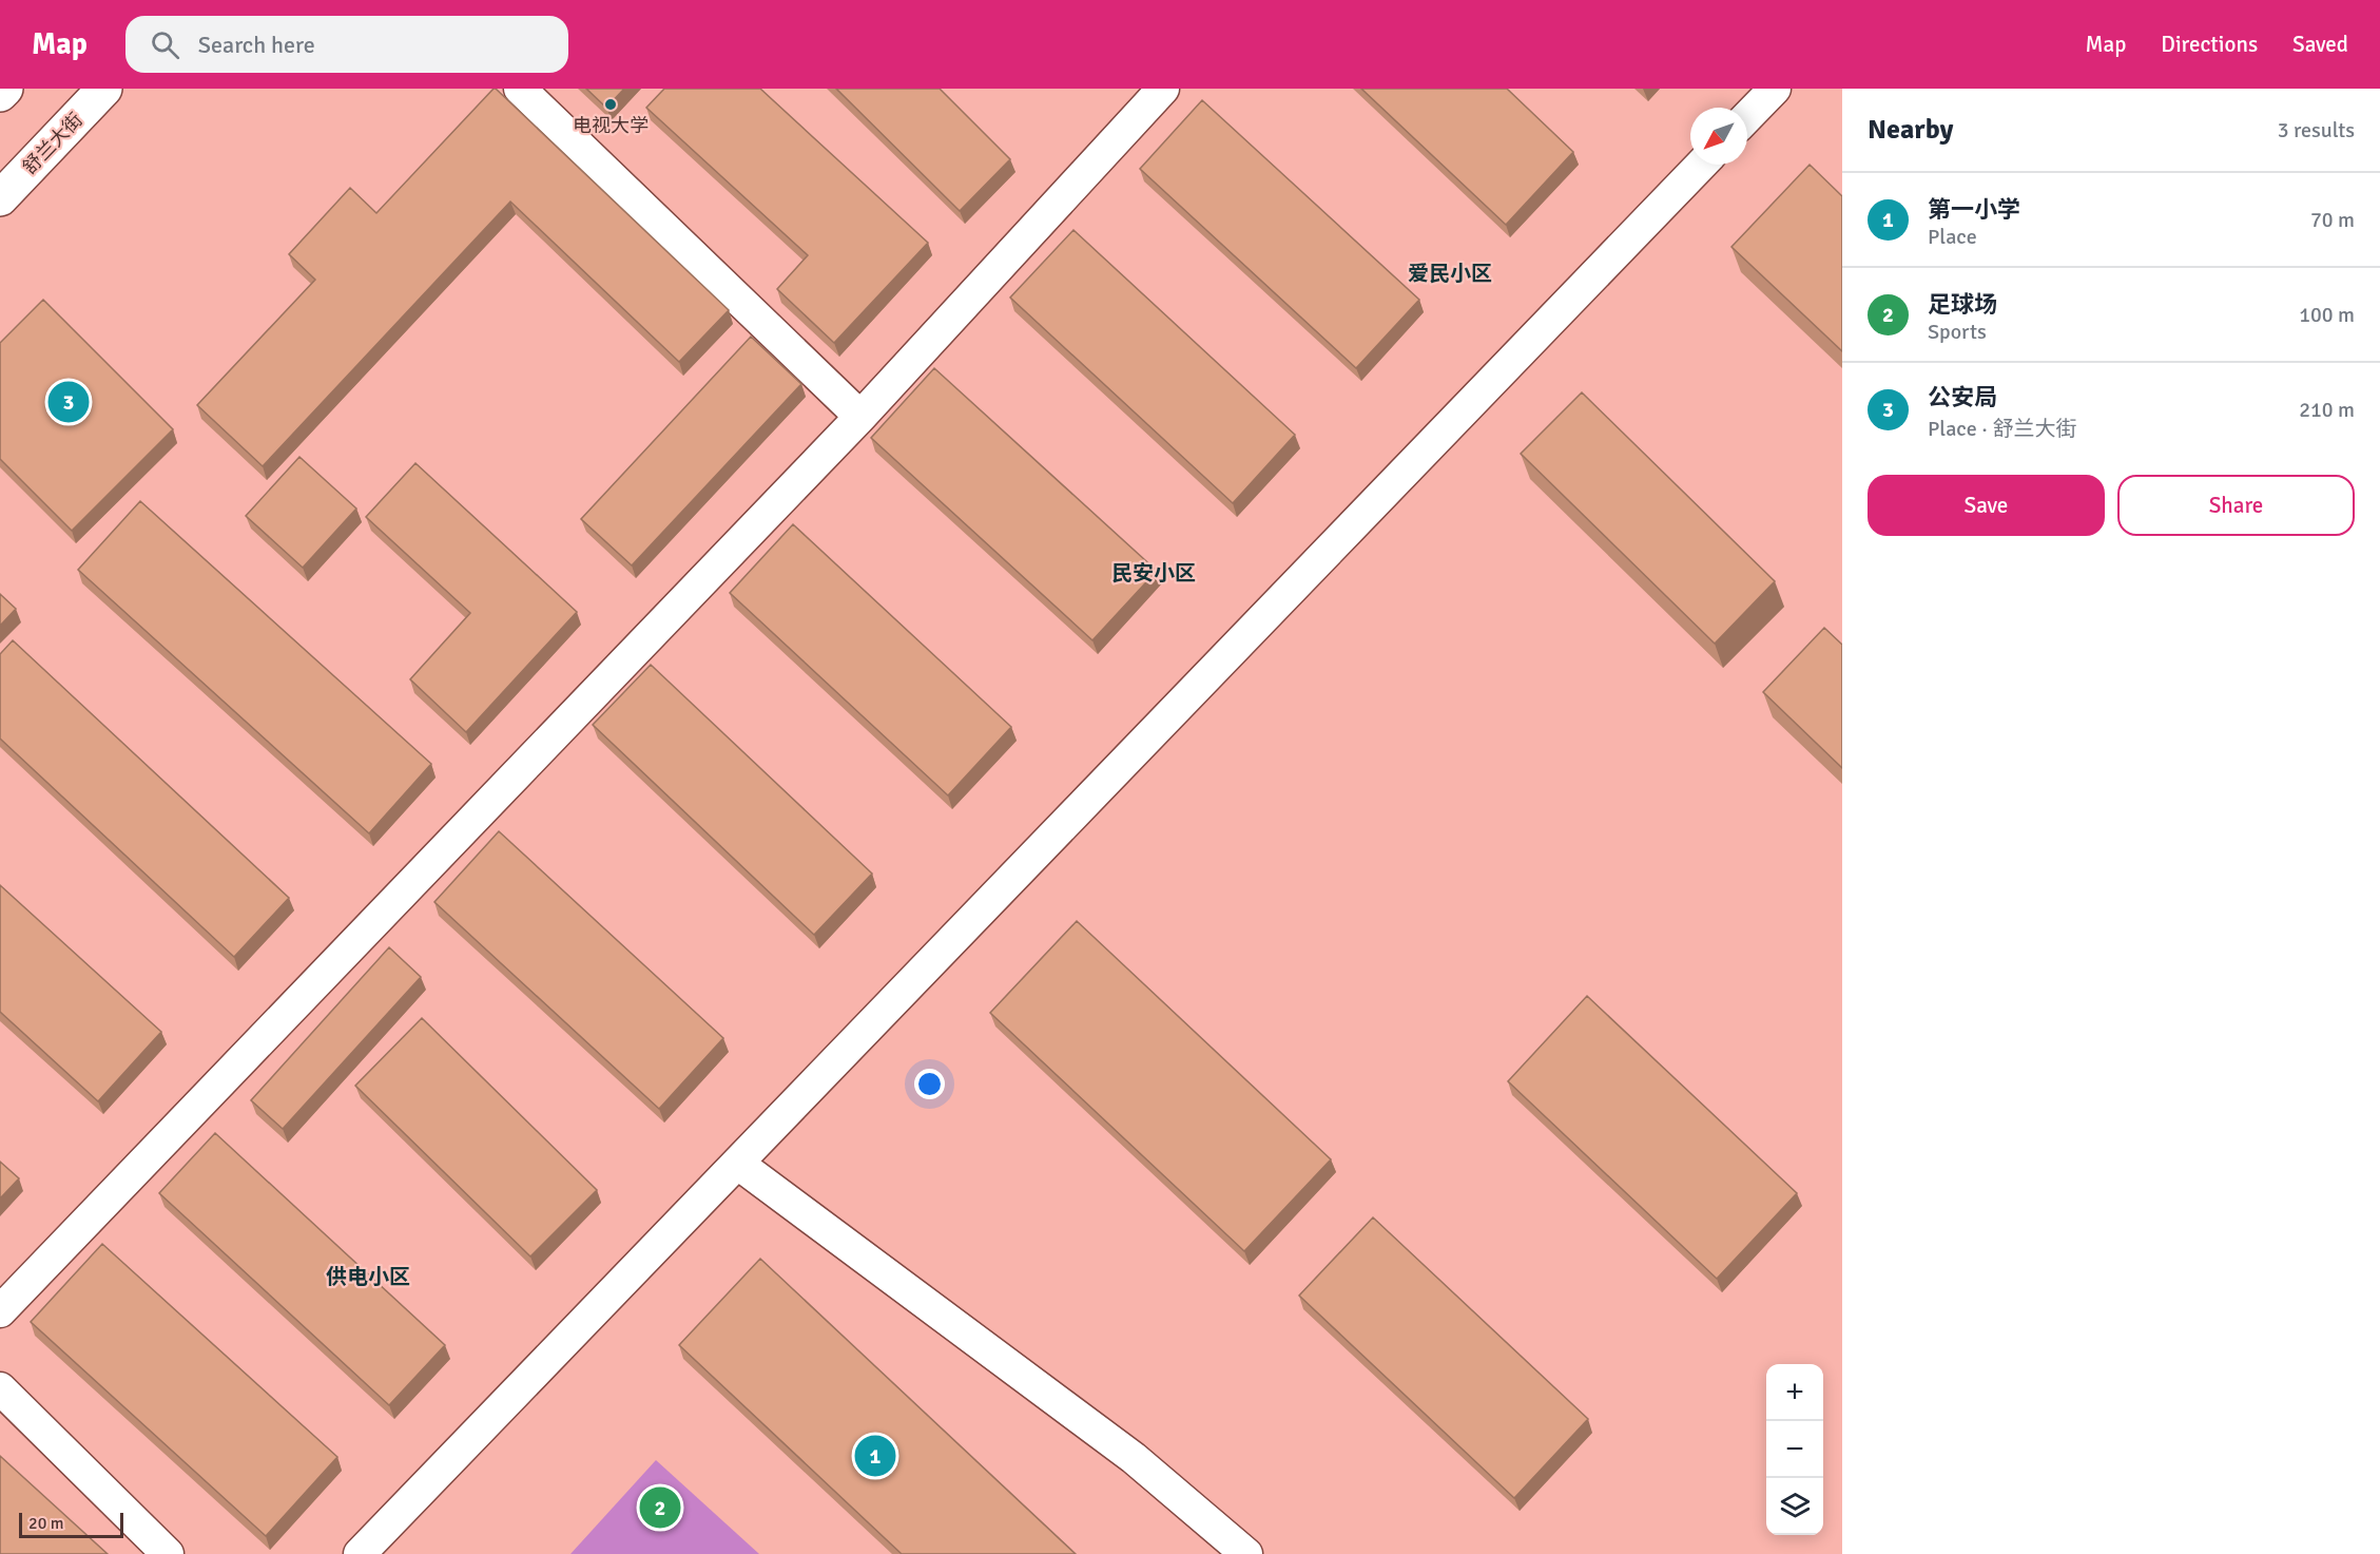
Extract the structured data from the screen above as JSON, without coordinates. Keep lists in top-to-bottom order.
{
  "streets": {
    "main road": ["舒兰大街"]
  },
  "districts": ["爱民小区", "民安小区", "供电小区"],
  "places": ["电视大学"],
  "scale_bar": "20 m",
  "north": "bottom left",
  "page": {
    "header": "Map",
    "search": "Search here",
    "nav": ["Map", "Directions", "Saved"],
    "heading": ["Nearby", "3 results"],
    "list": [
      {
        "mark": "1",
        "name": "第一小学",
        "note": "Place",
        "value": "70 m"
      },
      {
        "mark": "2",
        "name": "足球场",
        "note": "Sports",
        "value": "100 m"
      },
      {
        "mark": "3",
        "name": "公安局",
        "note": "Place · 舒兰大街",
        "value": "210 m"
      }
    ],
    "pins": ["3", "1", "2"],
    "buttons": ["Save", "Share"],
    "map_buttons": ["+", "−"],
    "scale": "20 m"
  }
}
